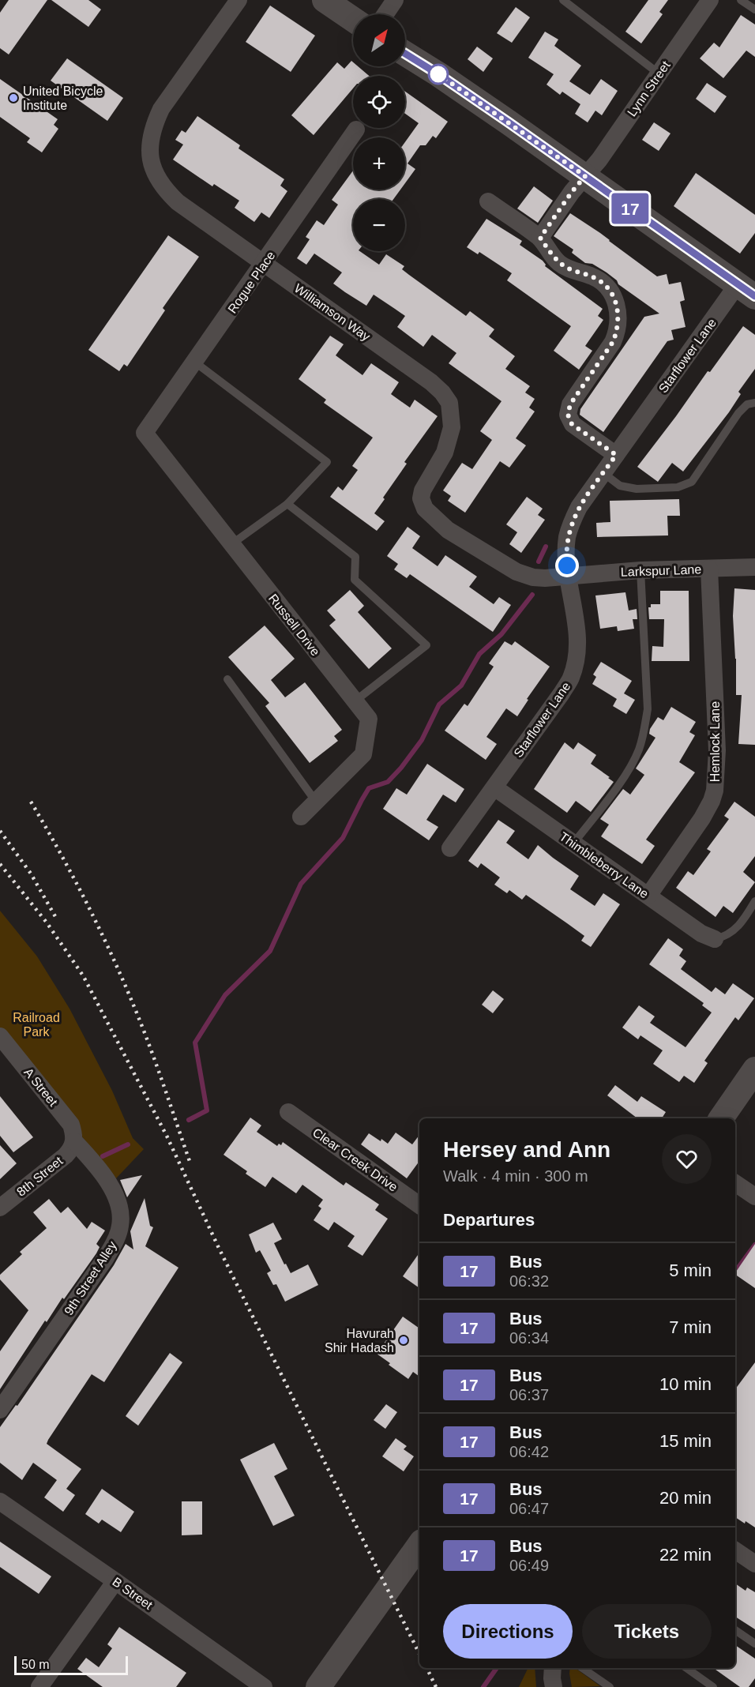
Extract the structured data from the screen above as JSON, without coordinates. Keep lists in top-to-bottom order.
{
  "streets": {
    "street": [
      "Lynn Street",
      "Rogue Place",
      "Williamson Way",
      "Starflower Lane",
      "Larkspur Lane",
      "Russell Drive",
      "Hemlock Lane",
      "Thimbleberry Lane",
      "A Street",
      "Clear Creek Drive",
      "8th Street",
      "9th Street Alley",
      "B Street"
    ]
  },
  "crossings": [
    ["Rogue Place", "Williamson Way"],
    ["Rogue Place", "Russell Drive"],
    ["Williamson Way", "Starflower Lane"],
    ["Williamson Way", "Larkspur Lane"],
    ["Starflower Lane", "Larkspur Lane"],
    ["Starflower Lane", "Thimbleberry Lane"],
    ["Larkspur Lane", "Hemlock Lane"],
    ["Hemlock Lane", "Thimbleberry Lane"],
    ["A Street", "8th Street"],
    ["A Street", "9th Street Alley"],
    ["8th Street", "9th Street Alley"]
  ],
  "parks": ["Railroad Park"],
  "places": ["United Bicycle Institute", "Havurah Shir Hadash"],
  "lines": ["bus line 17"],
  "scale_bar": "50 m",
  "north": "top right",
  "page": {
    "on_map": "17",
    "map_buttons": ["+", "−"],
    "heading": [
      ["Hersey and Ann", "Walk · 4 min · 300 m"],
      "Departures"
    ],
    "list": [
      {
        "mark": "17",
        "name": "Bus",
        "note": "06:32",
        "value": "5 min"
      },
      {
        "mark": "17",
        "name": "Bus",
        "note": "06:34",
        "value": "7 min"
      },
      {
        "mark": "17",
        "name": "Bus",
        "note": "06:37",
        "value": "10 min"
      },
      {
        "mark": "17",
        "name": "Bus",
        "note": "06:42",
        "value": "15 min"
      },
      {
        "mark": "17",
        "name": "Bus",
        "note": "06:47",
        "value": "20 min"
      },
      {
        "mark": "17",
        "name": "Bus",
        "note": "06:49",
        "value": "22 min"
      }
    ],
    "buttons": ["Directions", "Tickets"],
    "scale": "50 m"
  }
}
